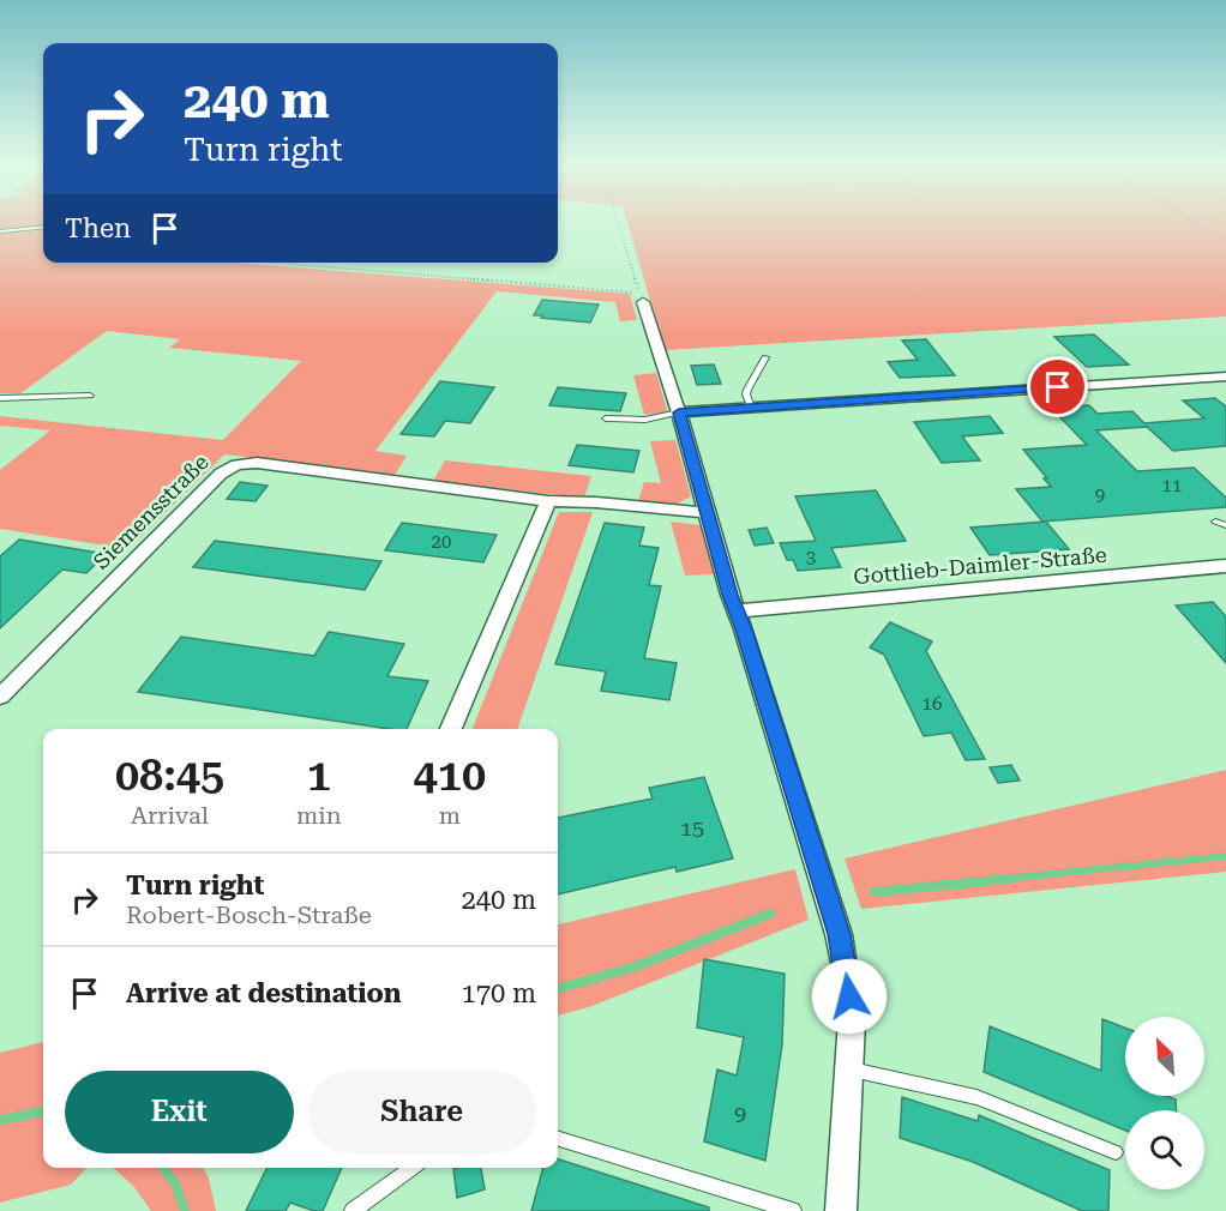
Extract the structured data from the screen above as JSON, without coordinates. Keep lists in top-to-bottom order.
{
  "streets": {
    "street": ["Siemensstraße", "Gottlieb-Daimler-Straße"]
  },
  "house_numbers": [
    "11",
    "9",
    "20",
    "3",
    "16",
    "15",
    "9"
  ],
  "north": "top left",
  "page": {
    "turn": ["240 m", "Turn right"],
    "then": "Then",
    "eta": [
      "08:45",
      "Arrival",
      "1",
      "min",
      "410",
      "m"
    ],
    "list": [
      {
        "name": "Turn right",
        "note": "Robert-Bosch-Straße",
        "value": "240 m"
      },
      {
        "name": "Arrive at destination",
        "value": "170 m"
      }
    ],
    "buttons": ["Exit", "Share"]
  }
}
